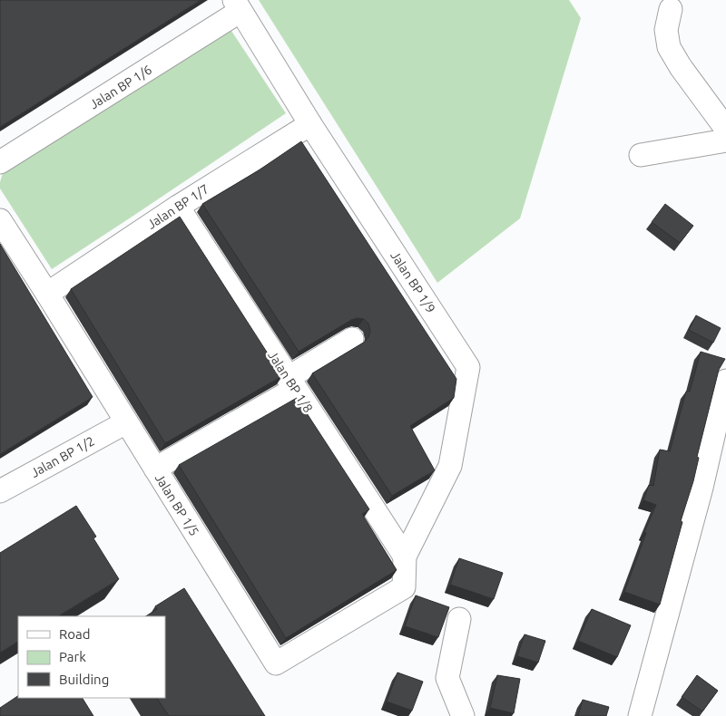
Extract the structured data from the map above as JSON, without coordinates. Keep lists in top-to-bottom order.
{
  "streets": {
    "street": [
      "Jalan BP 1/6",
      "Jalan BP 1/7",
      "Jalan BP 1/9",
      "Jalan BP 1/8",
      "Jalan BP 1/2",
      "Jalan BP 1/5"
    ]
  },
  "crossings": [
    ["Jalan BP 1/6", "Jalan BP 1/9"],
    ["Jalan BP 1/7", "Jalan BP 1/9"],
    ["Jalan BP 1/7", "Jalan BP 1/8"],
    ["Jalan BP 1/7", "Jalan BP 1/5"],
    ["Jalan BP 1/9", "Jalan BP 1/8"],
    ["Jalan BP 1/9", "Jalan BP 1/5"],
    ["Jalan BP 1/2", "Jalan BP 1/5"]
  ],
  "legend": ["Road", "Park", "Building"]
}
